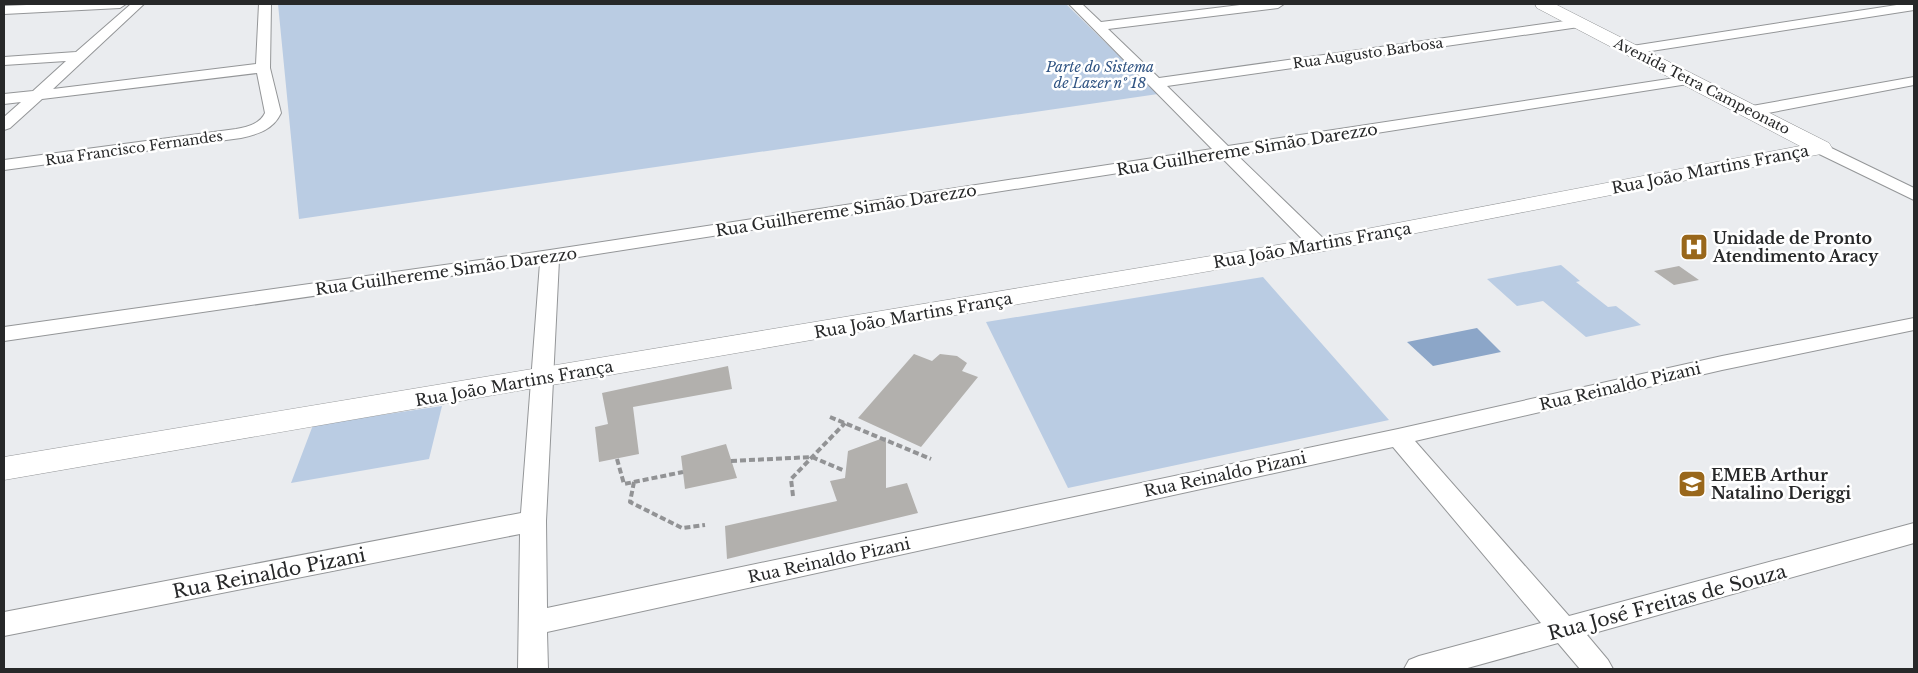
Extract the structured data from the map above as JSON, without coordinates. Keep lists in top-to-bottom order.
{
  "streets": {
    "main road": ["Avenida Tetra Campeonato", "Rua João Martins França"],
    "street": [
      "Rua Augusto Barbosa",
      "Rua Francisco Fernandes",
      "Rua Guilhereme Simão Darezzo",
      "Rua Reinaldo Pizani",
      "Rua José Freitas de Souza"
    ]
  },
  "crossings": [
    ["Rua Augusto Barbosa", "Avenida Tetra Campeonato"],
    ["Avenida Tetra Campeonato", "Rua Guilhereme Simão Darezzo"],
    ["Avenida Tetra Campeonato", "Rua João Martins França"]
  ],
  "parks": ["Parte do Sistema de Lazer nº 18"],
  "places": {
    "hospital": ["Unidade de Pronto Atendimento Aracy"],
    "school or university": ["EMEB Arthur Natalino Deriggi"]
  }
}
